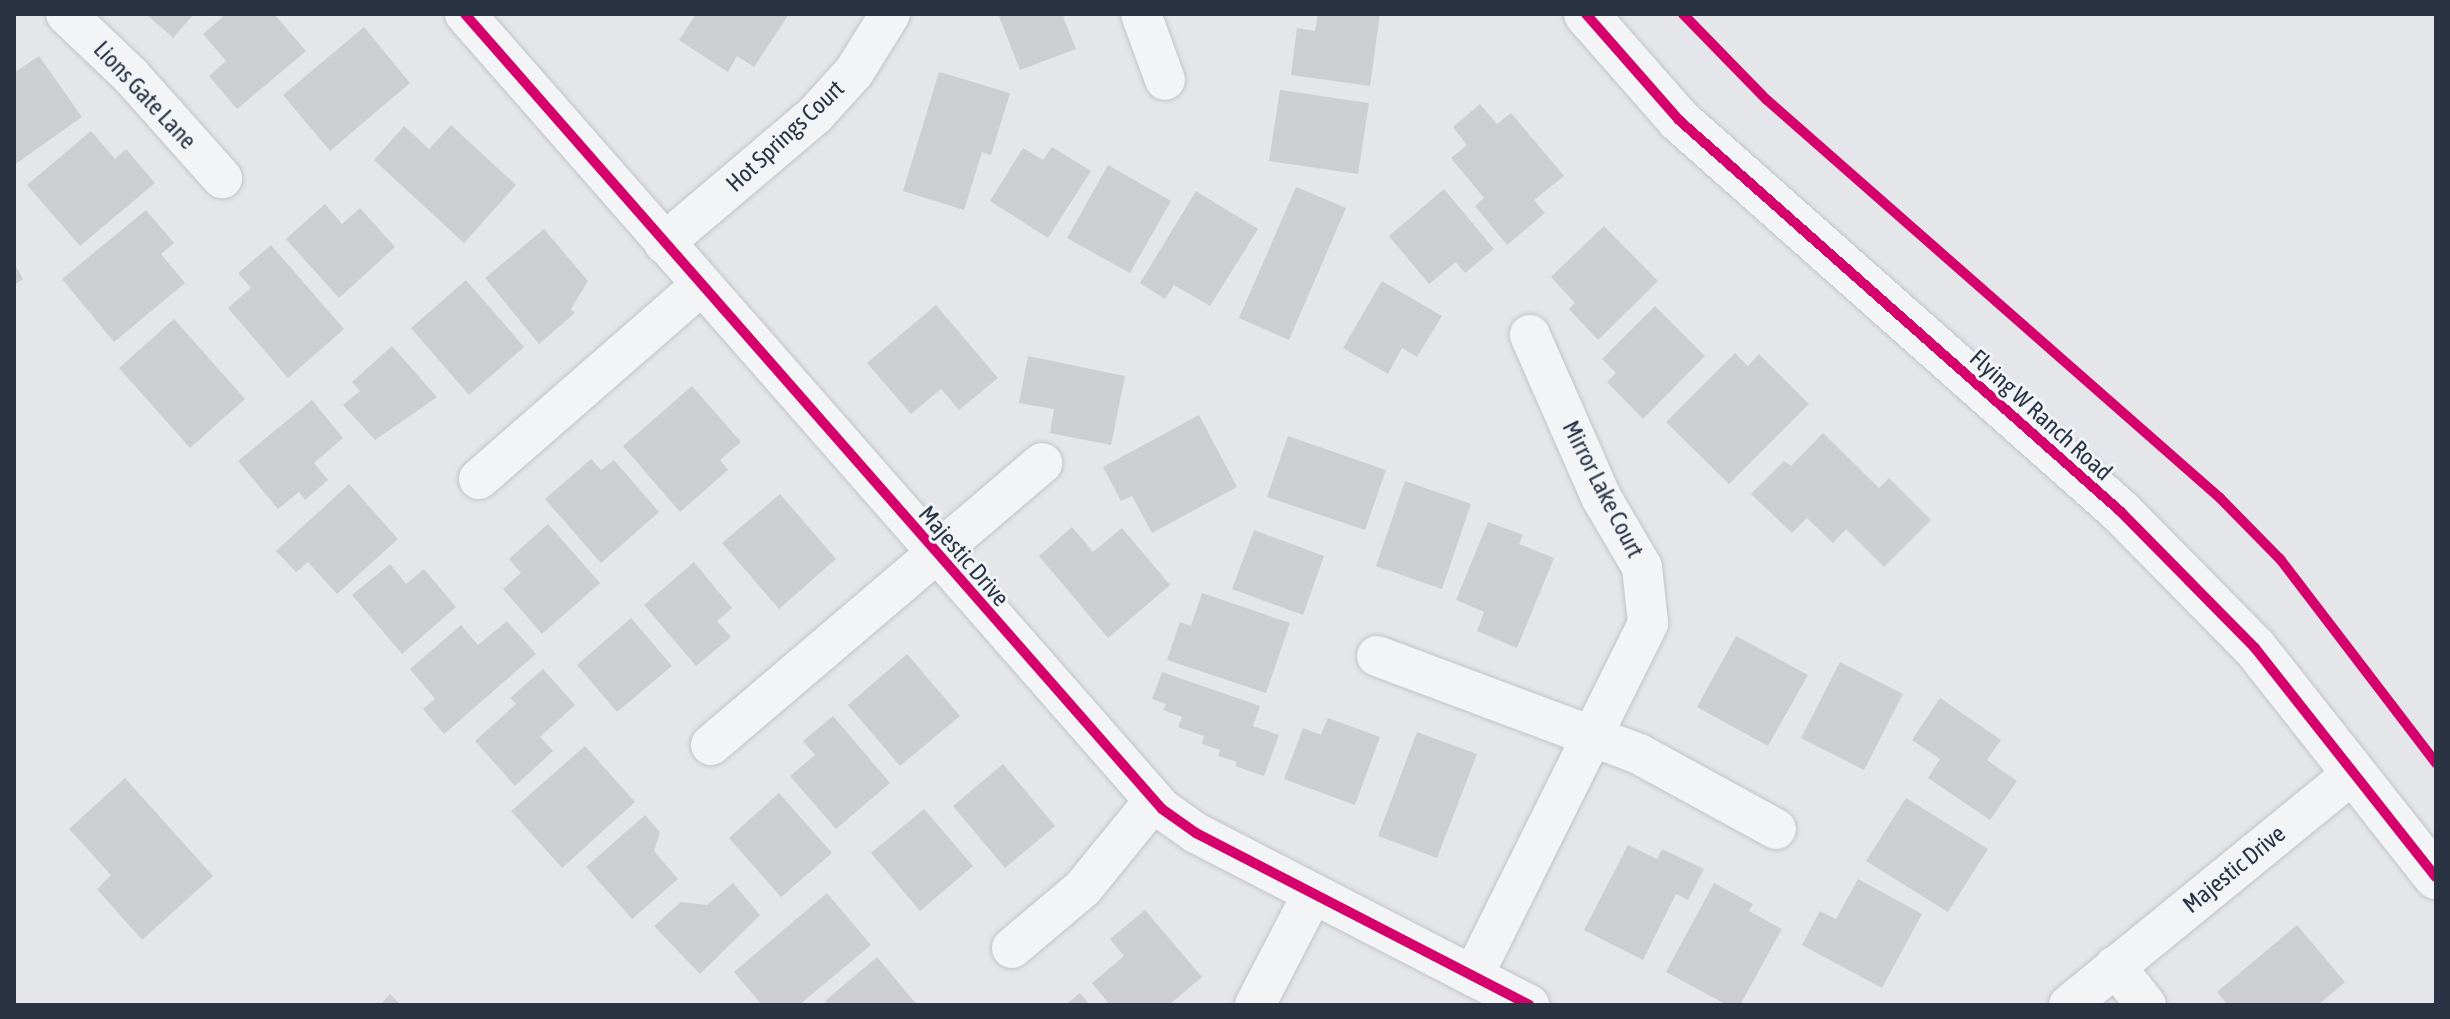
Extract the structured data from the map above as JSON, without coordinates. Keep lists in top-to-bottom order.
{
  "streets": {
    "street": [
      "Lions Gate Lane",
      "Hot Springs Court",
      "Flying W Ranch Road",
      "Mirror Lake Court",
      "Majestic Drive"
    ]
  },
  "crossings": [
    ["Hot Springs Court", "Majestic Drive"],
    ["Flying W Ranch Road", "Majestic Drive"],
    ["Mirror Lake Court", "Majestic Drive"]
  ]
}
